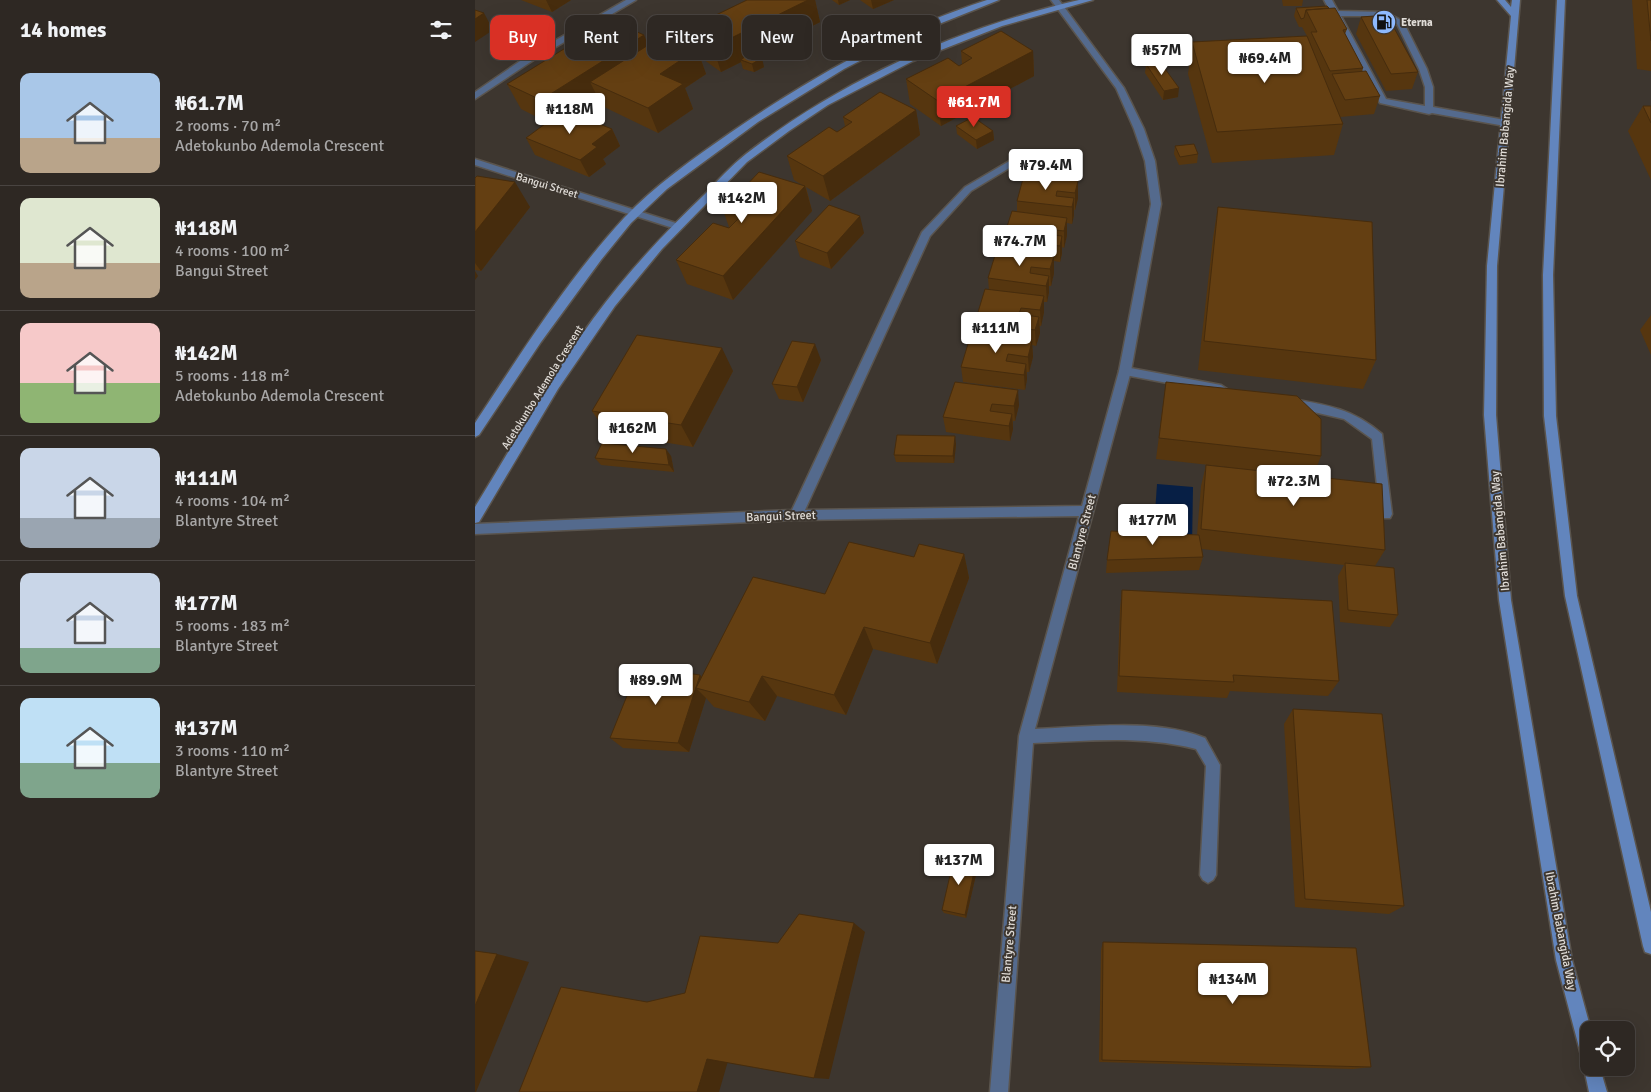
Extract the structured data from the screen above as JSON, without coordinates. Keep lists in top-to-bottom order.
{
  "streets": {
    "main road": ["Ibrahim Babangida Way", "Adetokunbo Ademola Crescent"],
    "street": ["Bangui Street", "Blantyre Street"]
  },
  "crossings": [
    ["Bangui Street", "Adetokunbo Ademola Crescent"],
    ["Bangui Street", "Blantyre Street"],
    ["Adetokunbo Ademola Crescent", "Blantyre Street"]
  ],
  "places": {
    "fuel station": ["Eterna"]
  },
  "page": {
    "heading": "14 homes",
    "chip": [
      "Buy",
      "Rent",
      "Filters",
      "New",
      "Apartment"
    ],
    "price": [
      "₦57M",
      "₦69.4M",
      "₦61.7M",
      "₦118M",
      "₦79.4M",
      "₦142M",
      "₦74.7M",
      "₦111M",
      "₦162M",
      "₦72.3M",
      "₦177M",
      "₦89.9M",
      "₦137M",
      "₦134M"
    ],
    "list": [
      {
        "name": "₦61.7M",
        "note": "2 rooms · 70 m² · Adetokunbo Ademola Crescent"
      },
      {
        "name": "₦118M",
        "note": "4 rooms · 100 m² · Bangui Street"
      },
      {
        "name": "₦142M",
        "note": "5 rooms · 118 m² · Adetokunbo Ademola Crescent"
      },
      {
        "name": "₦111M",
        "note": "4 rooms · 104 m² · Blantyre Street"
      },
      {
        "name": "₦177M",
        "note": "5 rooms · 183 m² · Blantyre Street"
      },
      {
        "name": "₦137M",
        "note": "3 rooms · 110 m² · Blantyre Street"
      }
    ]
  }
}
